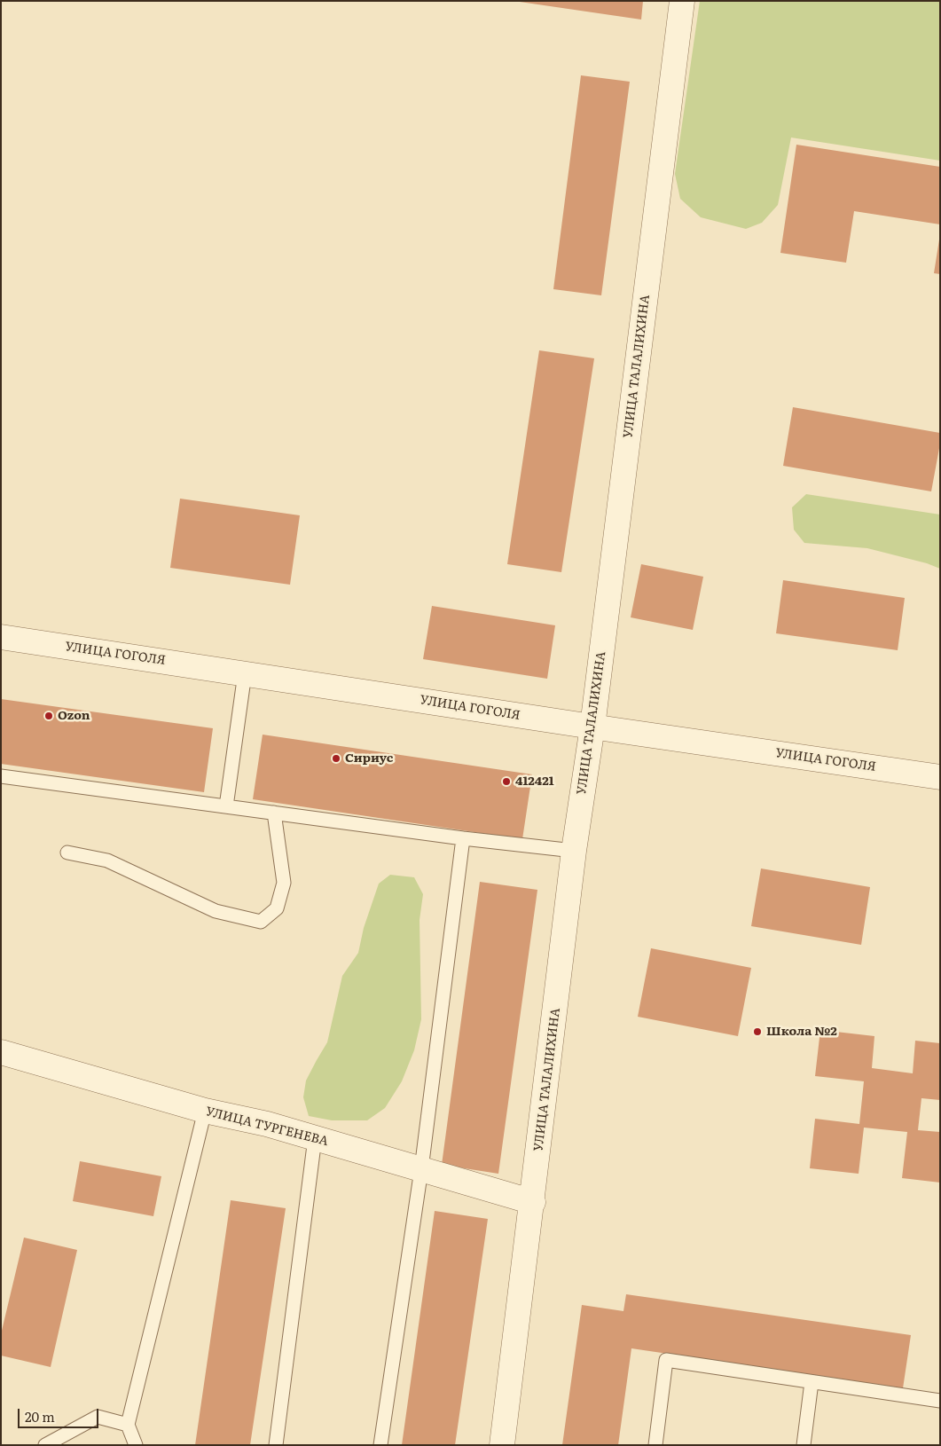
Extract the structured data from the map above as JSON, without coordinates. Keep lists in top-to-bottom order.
{
  "streets": {
    "street": ["УЛИЦА ТАЛАЛИХИНА", "УЛИЦА ГОГОЛЯ", "УЛИЦА ТУРГЕНЕВА"]
  },
  "crossings": [
    ["УЛИЦА ТАЛАЛИХИНА", "УЛИЦА ГОГОЛЯ"],
    ["УЛИЦА ТАЛАЛИХИНА", "УЛИЦА ТУРГЕНЕВА"]
  ],
  "places": [
    "Ozon",
    "Сириус",
    "412421",
    "Школа №2"
  ],
  "scale_bar": "20 m"
}
